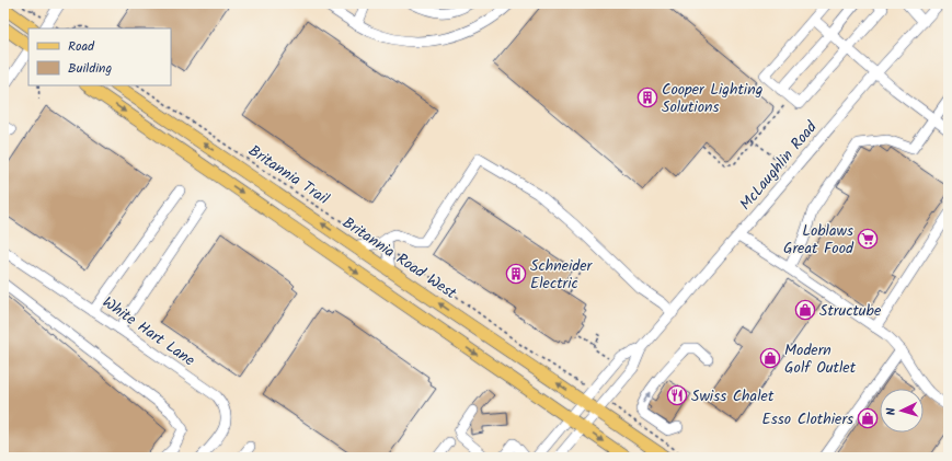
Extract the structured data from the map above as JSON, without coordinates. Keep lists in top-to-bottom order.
{
  "streets": {
    "main road": ["Britannia Road West"],
    "street": ["McLaughlin Road", "White Hart Lane"],
    "path": ["Britannia Trail"]
  },
  "crossings": [
    ["McLaughlin Road", "Britannia Road West"]
  ],
  "places": {
    "building": ["Cooper Lighting Solutions", "Schneider Electric"],
    "supermarket": ["Loblaws Great Food"],
    "shop": ["Structube", "Modern Golf Outlet", "Esso Clothiers"],
    "restaurant": ["Swiss Chalet"]
  },
  "legend": ["Road", "Building"],
  "north": "left"
}
